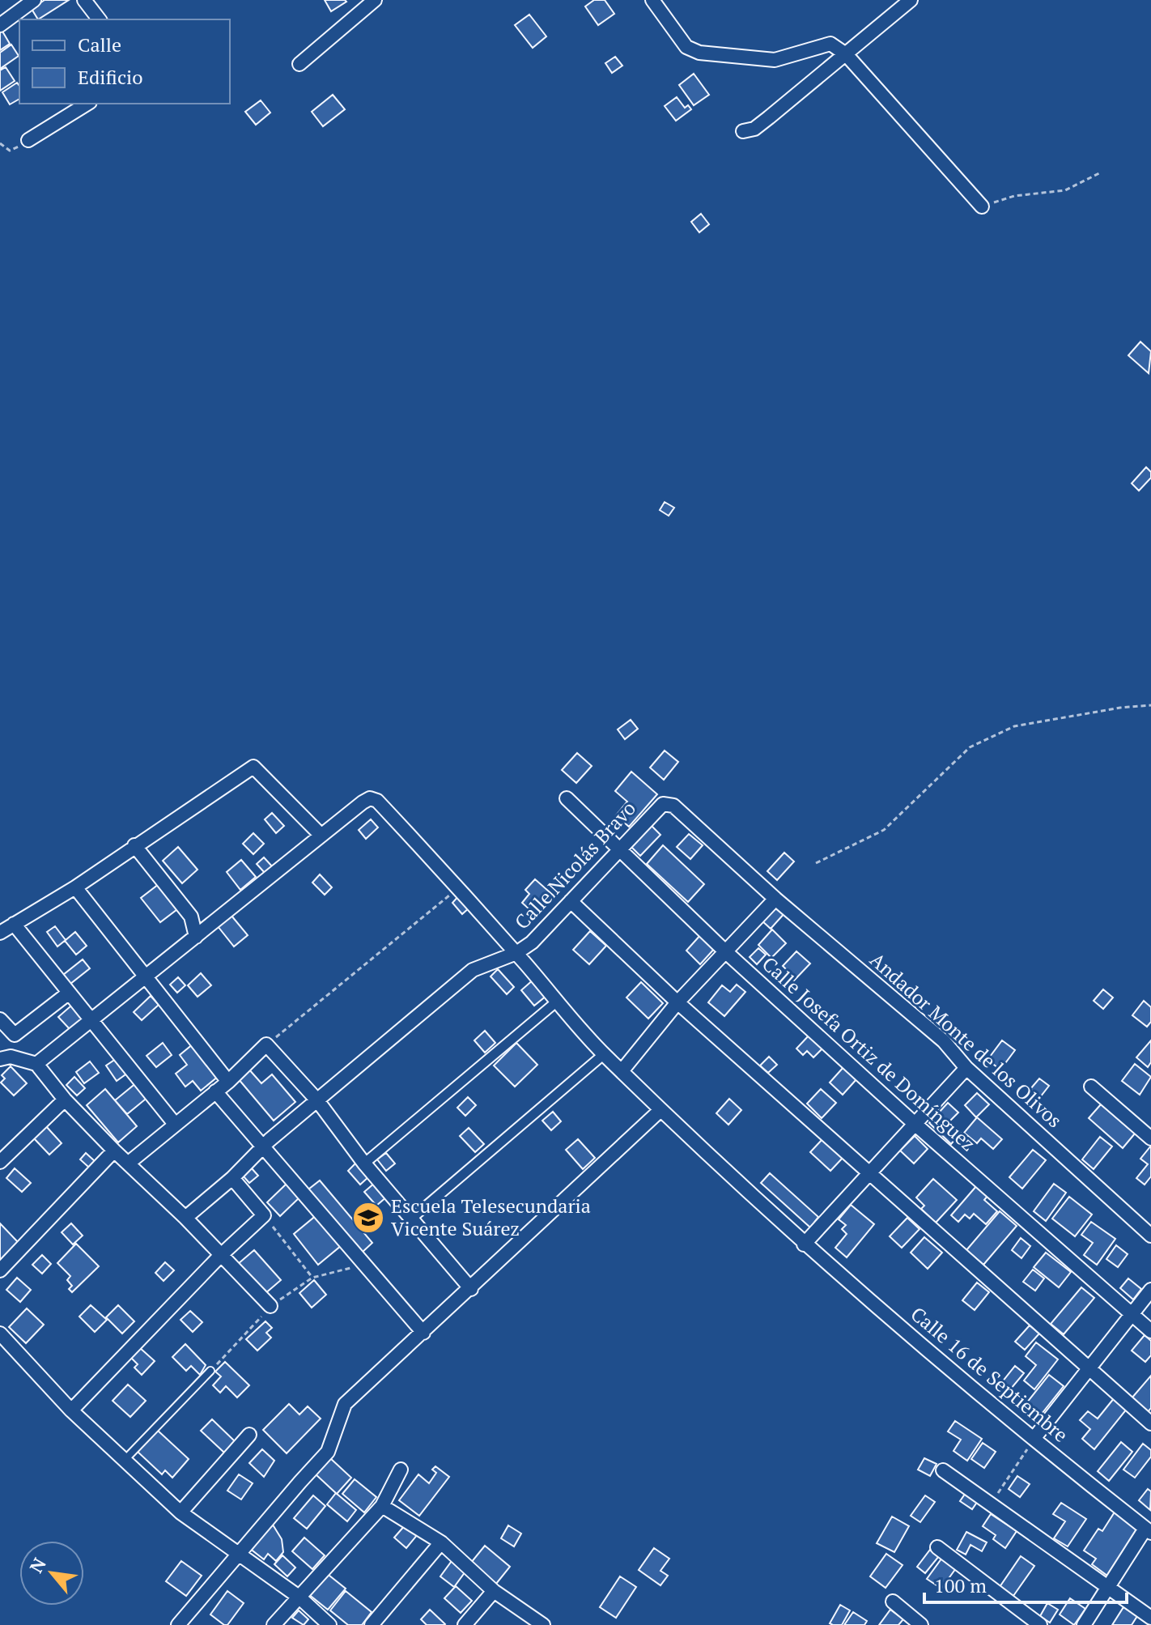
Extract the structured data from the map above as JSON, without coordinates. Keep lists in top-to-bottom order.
{
  "streets": {
    "street": [
      "Calle Nicolás Bravo",
      "Andador Monte de los Olivos",
      "Calle Josefa Ortiz de Domínguez",
      "Calle 16 de Septiembre"
    ]
  },
  "crossings": [
    ["Calle Nicolás Bravo", "Andador Monte de los Olivos"],
    ["Calle Nicolás Bravo", "Calle Josefa Ortiz de Domínguez"],
    ["Calle Nicolás Bravo", "Calle 16 de Septiembre"]
  ],
  "places": {
    "school or university": ["Escuela Telesecundaria Vicente Suárez"]
  },
  "legend": ["Calle", "Edificio"],
  "scale_bar": "100 m",
  "north": "top left"
}
